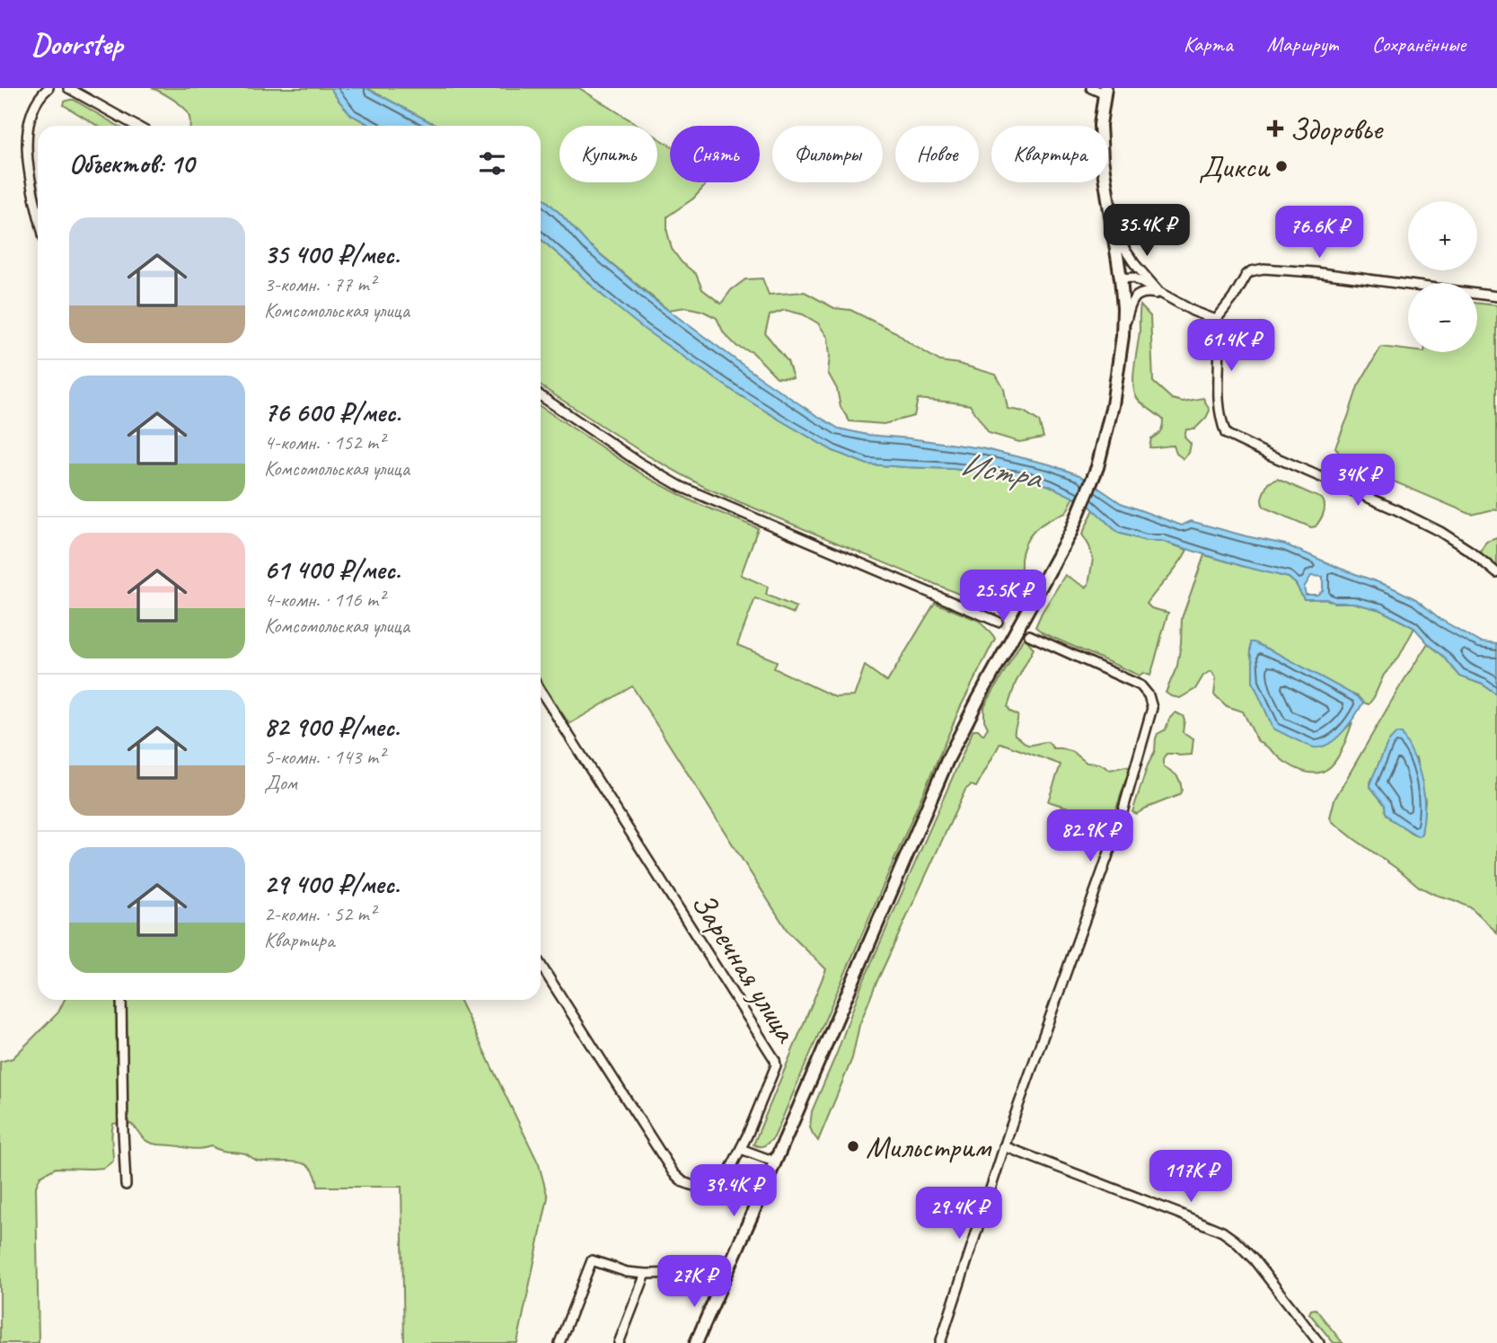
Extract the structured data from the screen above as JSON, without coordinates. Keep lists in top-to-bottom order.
{
  "streets": {
    "street": ["Заречная улица"]
  },
  "water": ["Истра"],
  "places": {
    "health": ["Здоровье"],
    "other": ["Дикси", "Мильстрим"]
  },
  "page": {
    "header": "Doorstep",
    "nav": ["Карта", "Маршрут", "Сохранённые"],
    "chip": [
      "Купить",
      "Снять",
      "Фильтры",
      "Новое",
      "Квартира"
    ],
    "heading": "Объектов: 10",
    "map_buttons": ["+", "−"],
    "list": [
      {
        "name": "35 400 ₽/мес.",
        "note": "3-комн. · 77 m² · Комсомольская улица"
      },
      {
        "name": "76 600 ₽/мес.",
        "note": "4-комн. · 152 m² · Комсомольская улица"
      },
      {
        "name": "61 400 ₽/мес.",
        "note": "4-комн. · 116 m² · Комсомольская улица"
      },
      {
        "name": "82 900 ₽/мес.",
        "note": "5-комн. · 143 m² · Дом"
      },
      {
        "name": "29 400 ₽/мес.",
        "note": "2-комн. · 52 m² · Квартира"
      }
    ],
    "price": [
      "35.4K ₽",
      "76.6K ₽",
      "61.4K ₽",
      "34K ₽",
      "25.5K ₽",
      "82.9K ₽",
      "117K ₽",
      "39.4K ₽",
      "29.4K ₽",
      "27K ₽"
    ]
  }
}
